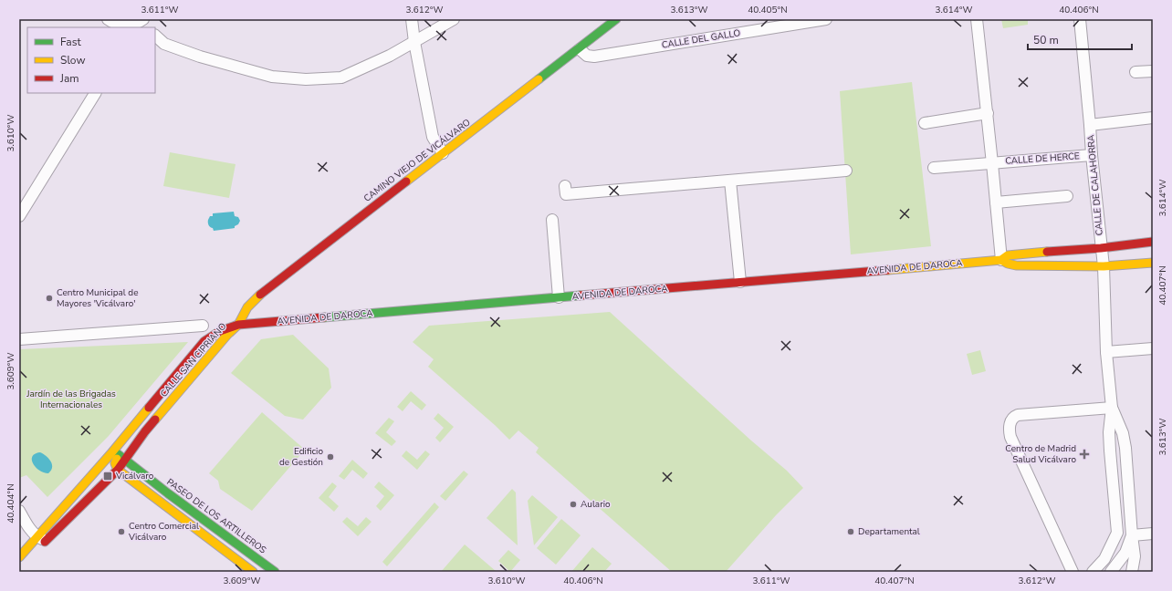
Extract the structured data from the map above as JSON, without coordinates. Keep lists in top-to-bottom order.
{
  "streets": {
    "street": [
      "CALLE DEL GALLO",
      "CALLE DE HERCE",
      "CAMINO VIEJO DE VICÁLVARO",
      "CALLE DE CALAHORRA",
      "AVENIDA DE DAROCA",
      "CALLE SAN CIPRIANO",
      "PASEO DE LOS ARTILLEROS"
    ]
  },
  "crossings": [
    ["CALLE DEL GALLO", "CAMINO VIEJO DE VICÁLVARO"],
    ["CALLE DE HERCE", "CALLE DE CALAHORRA"],
    ["CALLE DE HERCE", "AVENIDA DE DAROCA"],
    ["CAMINO VIEJO DE VICÁLVARO", "AVENIDA DE DAROCA"],
    ["CAMINO VIEJO DE VICÁLVARO", "CALLE SAN CIPRIANO"],
    ["CALLE DE CALAHORRA", "AVENIDA DE DAROCA"],
    ["AVENIDA DE DAROCA", "CALLE SAN CIPRIANO"],
    ["CALLE SAN CIPRIANO", "PASEO DE LOS ARTILLEROS"]
  ],
  "parks": ["Jardín de las Brigadas Internacionales"],
  "places": {
    "other": [
      "Centro Municipal de Mayores 'Vicálvaro'",
      "Edificio de Gestión",
      "Aulario",
      "Centro Comercial Vicálvaro",
      "Departamental"
    ],
    "health": ["Centro de Madrid Salud Vicálvaro"],
    "transit": ["Vicálvaro"]
  },
  "legend": ["Fast", "Slow", "Jam"],
  "scale_bar": "50 m",
  "coordinates": [
    "3.611°W",
    "3.612°W",
    "3.613°W",
    "40.405°N",
    "3.614°W",
    "40.406°N",
    "3.610°W",
    "40.407°N",
    "3.609°W",
    "40.404°N"
  ]
}
